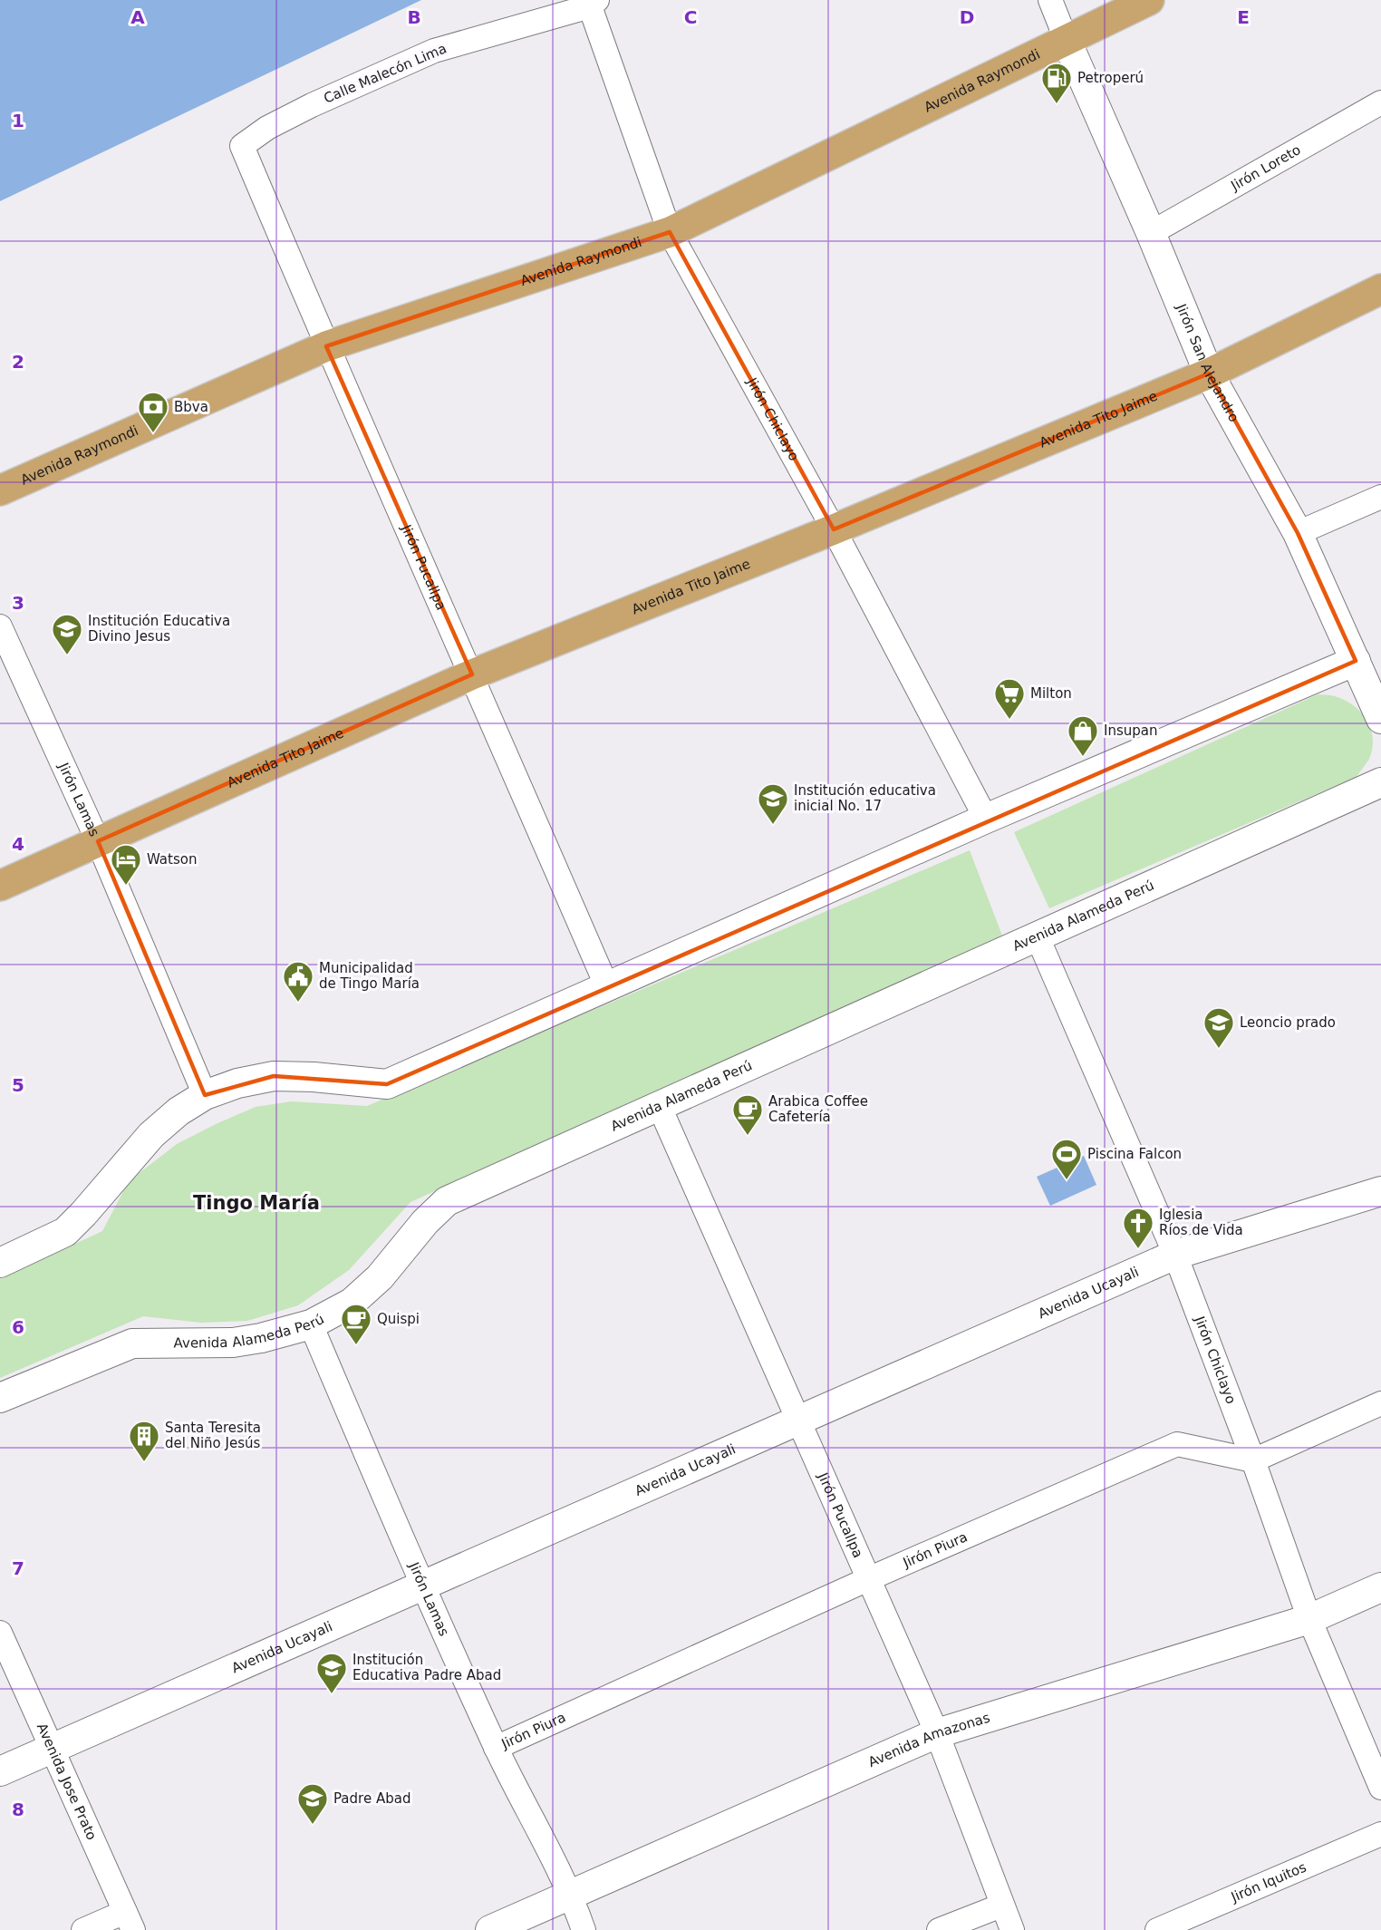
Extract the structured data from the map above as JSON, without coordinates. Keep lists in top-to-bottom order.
{
  "streets": {
    "highway": ["Avenida Raymondi", "Avenida Tito Jaime"],
    "street": [
      "Calle Malecón Lima",
      "Jirón Loreto",
      "Jirón San Alejandro",
      "Jirón Chiclayo",
      "Jirón Pucallpa",
      "Jirón Lamas",
      "Avenida Alameda Perú",
      "Avenida Ucayali",
      "Jirón Piura",
      "Avenida Amazonas",
      "Avenida Jose Prato",
      "Jirón Iquitos"
    ]
  },
  "crossings": [
    ["Calle Malecón Lima", "Jirón Chiclayo"],
    ["Calle Malecón Lima", "Jirón Pucallpa"],
    ["Avenida Raymondi", "Jirón San Alejandro"],
    ["Avenida Raymondi", "Jirón Chiclayo"],
    ["Avenida Raymondi", "Jirón Pucallpa"],
    ["Jirón Loreto", "Jirón San Alejandro"],
    ["Jirón San Alejandro", "Avenida Tito Jaime"],
    ["Jirón Chiclayo", "Avenida Tito Jaime"],
    ["Jirón Chiclayo", "Avenida Alameda Perú"],
    ["Jirón Chiclayo", "Avenida Ucayali"],
    ["Jirón Chiclayo", "Jirón Piura"],
    ["Jirón Chiclayo", "Avenida Amazonas"],
    ["Avenida Tito Jaime", "Jirón Pucallpa"],
    ["Avenida Tito Jaime", "Jirón Lamas"],
    ["Jirón Pucallpa", "Avenida Alameda Perú"],
    ["Jirón Pucallpa", "Avenida Ucayali"],
    ["Jirón Pucallpa", "Jirón Piura"],
    ["Jirón Pucallpa", "Avenida Amazonas"],
    ["Jirón Lamas", "Avenida Alameda Perú"],
    ["Jirón Lamas", "Avenida Ucayali"],
    ["Jirón Lamas", "Jirón Piura"],
    ["Jirón Lamas", "Avenida Amazonas"],
    ["Avenida Ucayali", "Avenida Jose Prato"]
  ],
  "districts": ["Tingo María"],
  "places": {
    "fuel station": ["Petroperú"],
    "bank": ["Bbva"],
    "school or university": [
      "Institución Educativa Divino Jesus",
      "Institución educativa inicial No. 17",
      "Leoncio prado",
      "Institución Educativa Padre Abad",
      "Padre Abad"
    ],
    "supermarket": ["Milton"],
    "shop": ["Insupan"],
    "hotel": ["Watson"],
    "public building": ["Municipalidad de Tingo María"],
    "cafe": ["Arabica Coffee Cafetería", "Quispi"],
    "sports": ["Piscina Falcon"],
    "church": ["Iglesia Ríos de Vida"],
    "building": ["Santa Teresita del Niño Jesús"]
  },
  "grid": {
    "columns": [
      "A",
      "B",
      "C",
      "D",
      "E"
    ],
    "rows": [
      "1",
      "2",
      "3",
      "4",
      "5",
      "6",
      "7",
      "8"
    ]
  }
}
